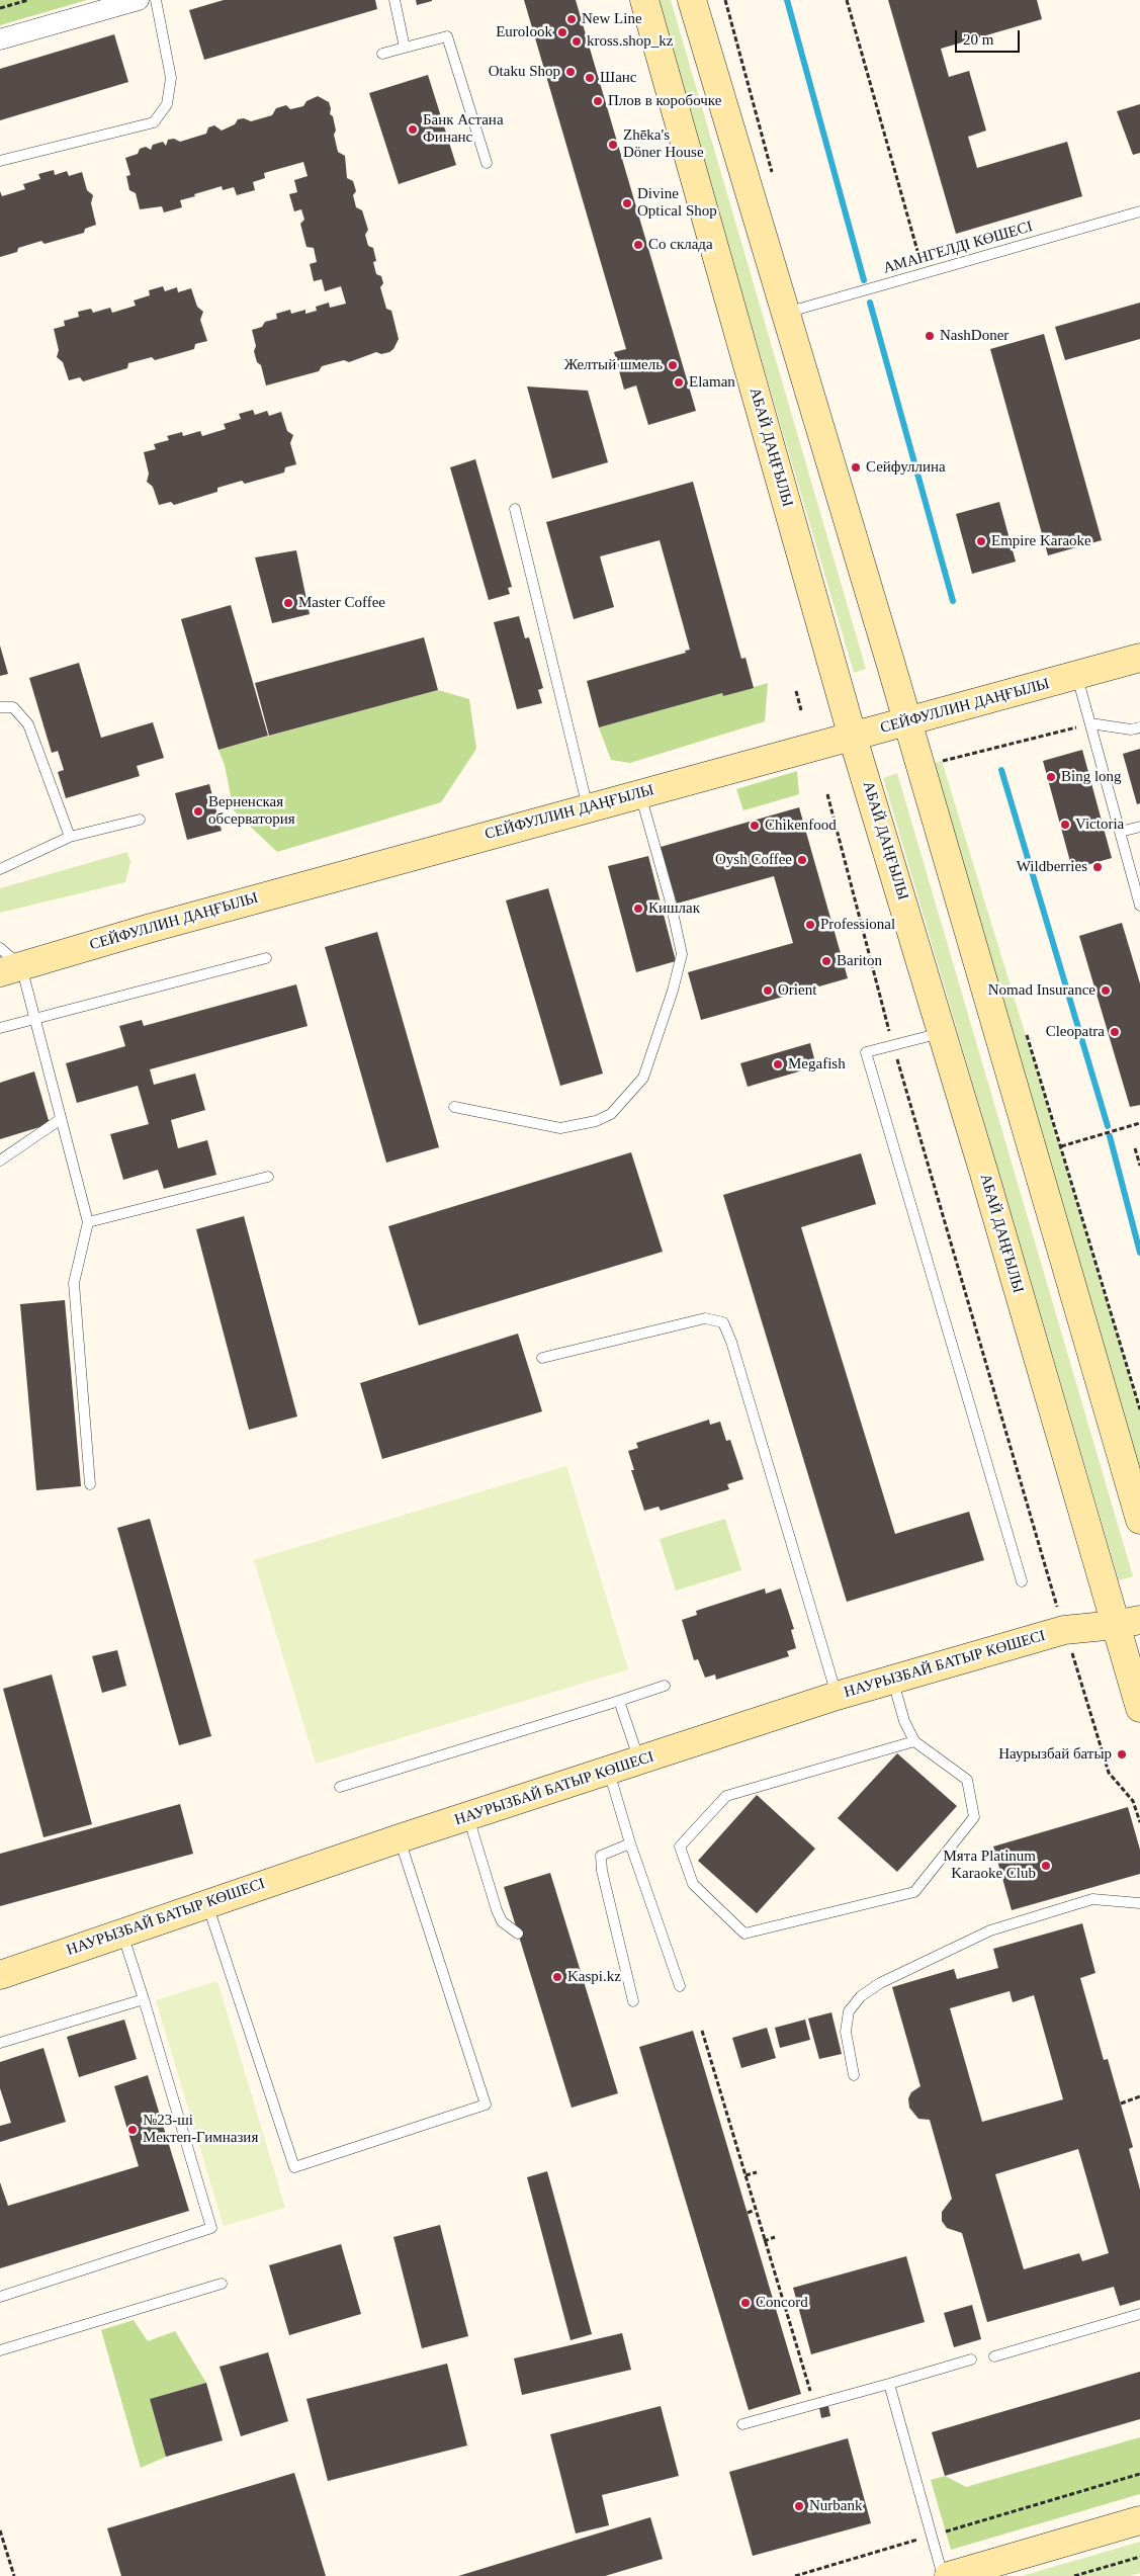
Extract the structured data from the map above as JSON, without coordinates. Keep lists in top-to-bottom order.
{
  "streets": {
    "main road": ["АБАЙ ДАҢҒЫЛЫ", "СЕЙФУЛЛИН ДАҢҒЫЛЫ", "НАУРЫЗБАЙ БАТЫР КӨШЕСІ"],
    "lane": ["АМАНГЕЛДІ КӨШЕСІ"]
  },
  "crossings": [
    ["АБАЙ ДАҢҒЫЛЫ", "СЕЙФУЛЛИН ДАҢҒЫЛЫ"],
    ["АБАЙ ДАҢҒЫЛЫ", "НАУРЫЗБАЙ БАТЫР КӨШЕСІ"]
  ],
  "places": [
    "New Line",
    "Eurolook",
    "kross.shop_kz",
    "Otaku Shop",
    "Шанс",
    "Плов в коробочке",
    "Банк Астана Финанс",
    "Zhēka's Döner House",
    "Divine Optical Shop",
    "Со склада",
    "NashDoner",
    "Желтый шмель",
    "Elaman",
    "Сейфуллина",
    "Empire Karaoke",
    "Master Coffee",
    "Bing long",
    "Верненская обсерватория",
    "Victoria",
    "Chikenfood",
    "Oysh Coffee",
    "Wildberries",
    "Кишлак",
    "Professional",
    "Bariton",
    "Orient",
    "Nomad Insurance",
    "Cleopatra",
    "Megafish",
    "Наурызбай батыр",
    "Мята Platinum Karaoke Club",
    "Kaspi.kz",
    "№23-ші Мектеп-Гимназия",
    "Concord",
    "Nurbank"
  ],
  "scale_bar": "20 m"
}
